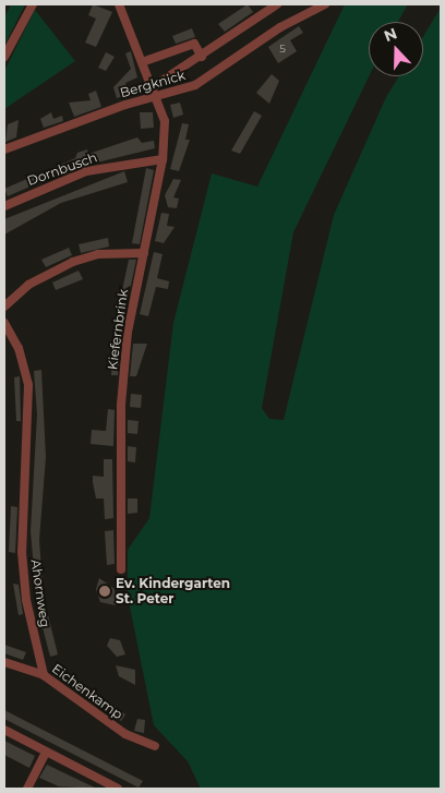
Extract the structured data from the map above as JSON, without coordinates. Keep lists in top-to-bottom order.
{
  "streets": {
    "street": [
      "Bergknick",
      "Dornbusch",
      "Kiefernbrink",
      "Ahornweg",
      "Eichenkamp"
    ]
  },
  "crossings": [
    ["Bergknick", "Kiefernbrink"],
    ["Dornbusch", "Kiefernbrink"],
    ["Ahornweg", "Eichenkamp"]
  ],
  "places": ["Ev. Kindergarten St. Peter"],
  "house_numbers": ["5"],
  "north": "top"
}
